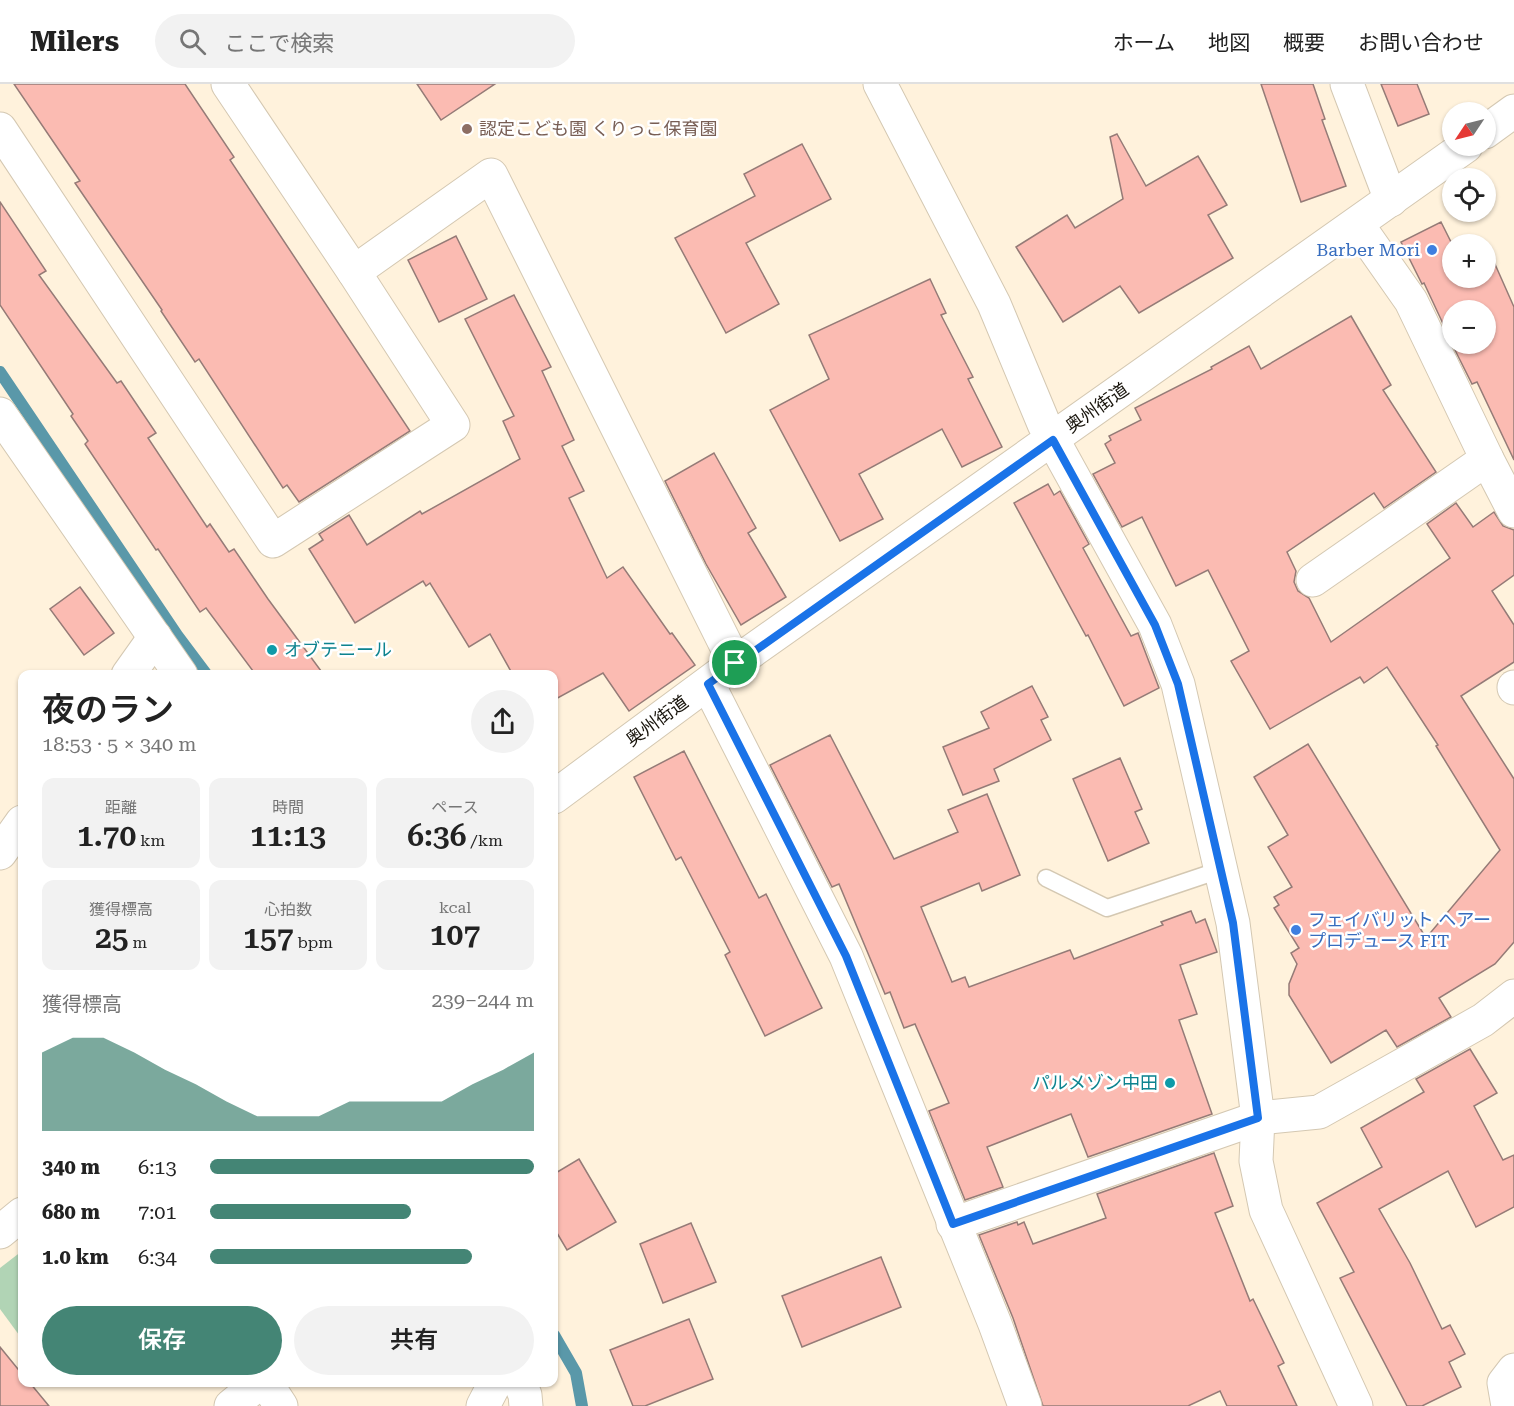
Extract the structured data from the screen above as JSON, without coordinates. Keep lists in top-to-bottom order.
{
  "streets": {
    "street": ["奥州街道"]
  },
  "places": [
    "認定こども園 くりっこ保育園",
    "Barber Mori",
    "オブテニール",
    "フェイバリット ヘアー プロデュース FIT",
    "パルメゾン中田"
  ],
  "north": "bottom left",
  "page": {
    "header": "Milers",
    "search": "ここで検索",
    "nav": [
      "ホーム",
      "地図",
      "概要",
      "お問い合わせ"
    ],
    "map_buttons": ["+", "−"],
    "heading": ["夜のラン", "18:53 · 5 × 340 m"],
    "stats": [
      ["距離", "1.70 km"],
      ["時間", "11:13"],
      ["ペース", "6:36 /km"],
      ["獲得標高", "25 m"],
      ["心拍数", "157 bpm"],
      ["kcal", "107"]
    ],
    "chart": ["獲得標高", "239–244 m"],
    "list": [
      {
        "name": "340 m",
        "note": "6:13"
      },
      {
        "name": "680 m",
        "note": "7:01"
      },
      {
        "name": "1.0 km",
        "note": "6:34"
      }
    ],
    "buttons": ["保存", "共有"]
  }
}
